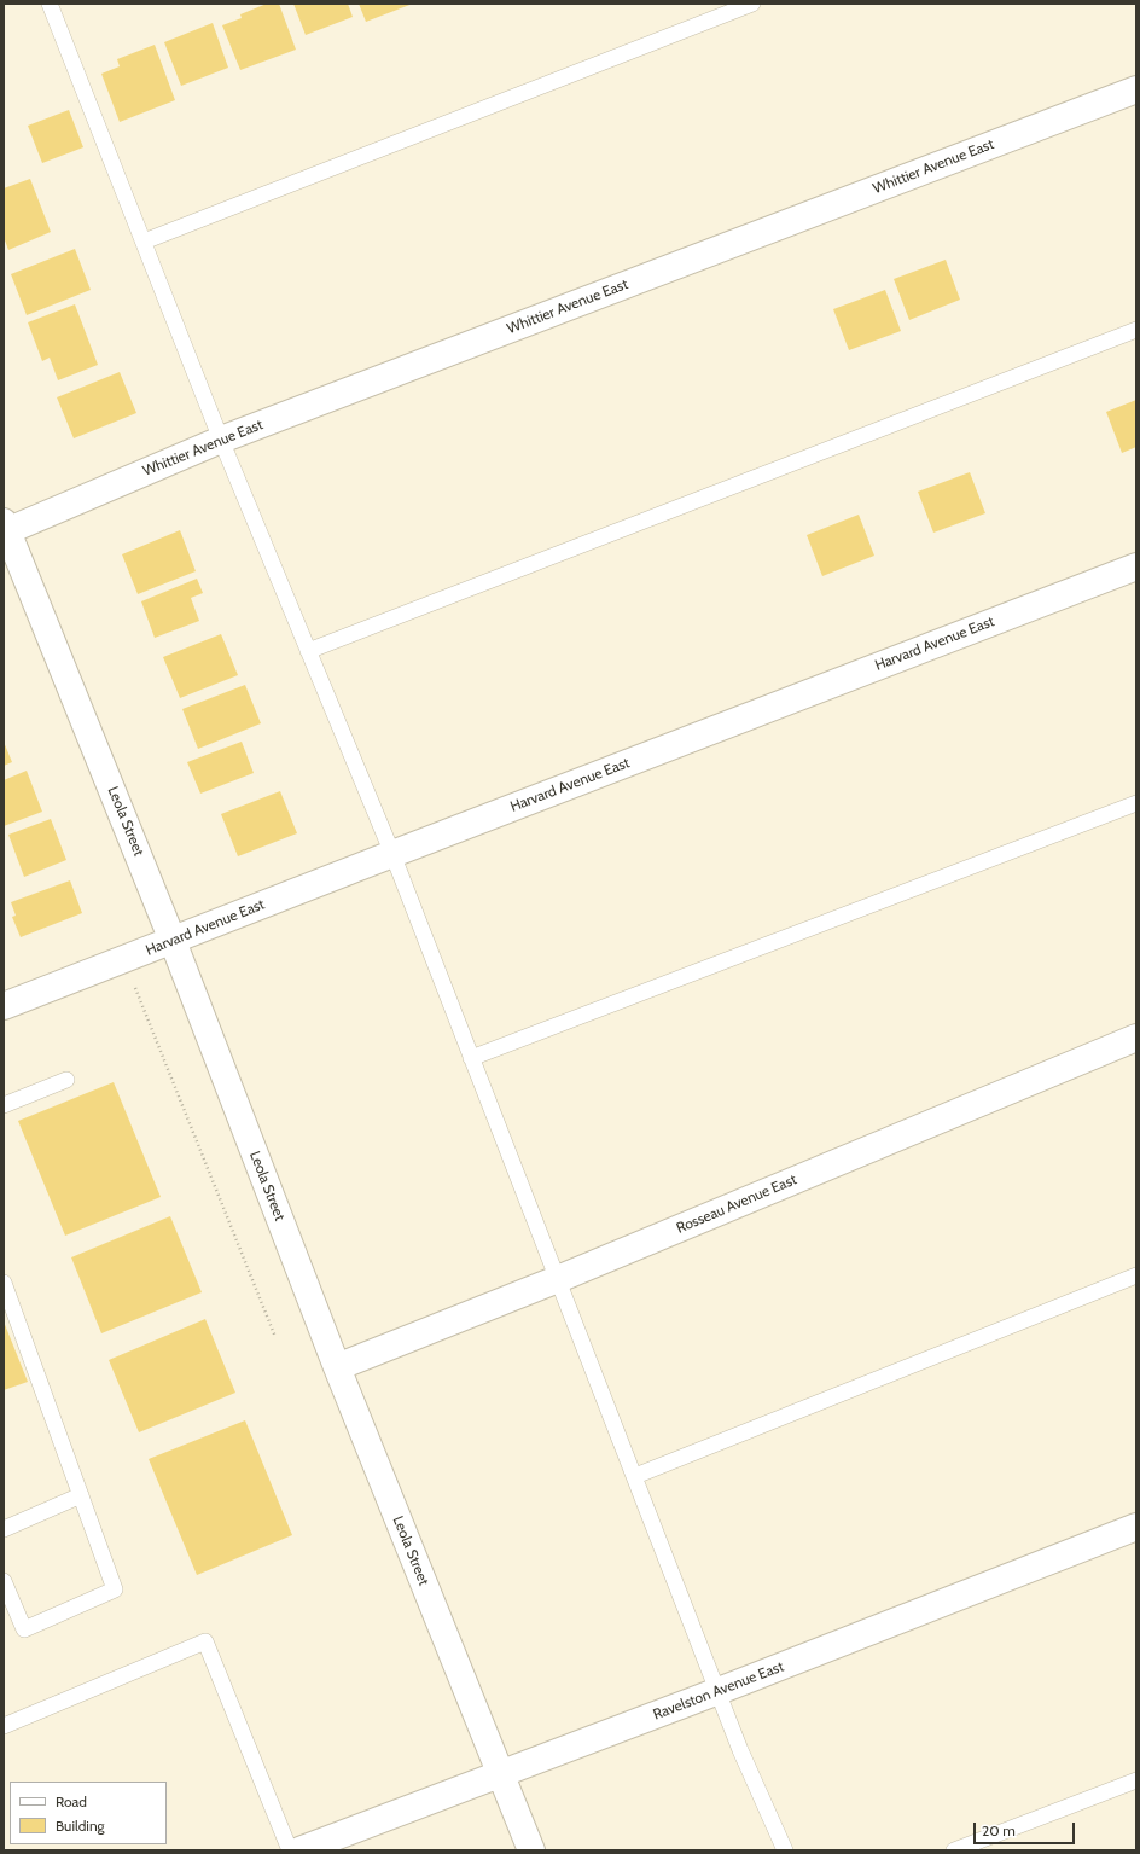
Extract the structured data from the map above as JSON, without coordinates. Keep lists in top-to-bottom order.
{
  "streets": {
    "street": [
      "Whittier Avenue East",
      "Harvard Avenue East",
      "Leola Street",
      "Rosseau Avenue East",
      "Ravelston Avenue East"
    ]
  },
  "crossings": [
    ["Whittier Avenue East", "Leola Street"],
    ["Harvard Avenue East", "Leola Street"],
    ["Leola Street", "Rosseau Avenue East"],
    ["Leola Street", "Ravelston Avenue East"]
  ],
  "legend": ["Road", "Building"],
  "scale_bar": "20 m"
}
